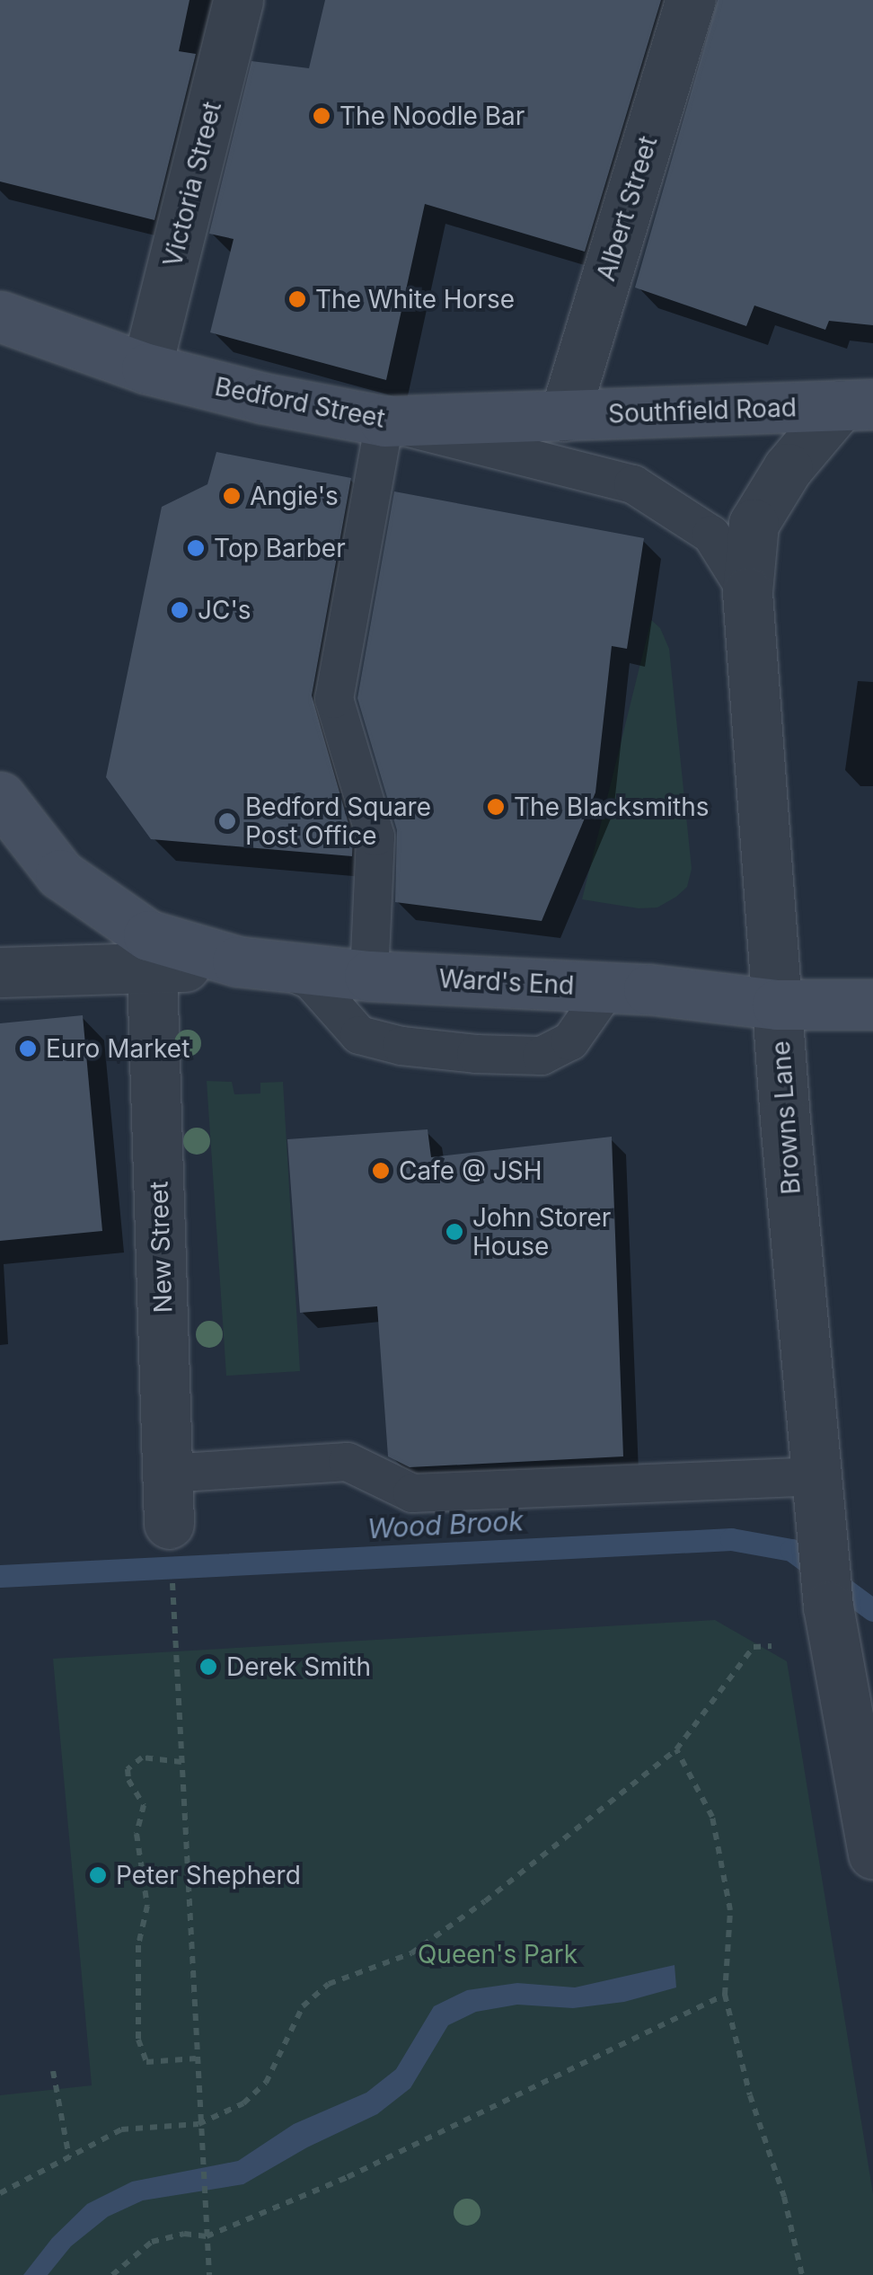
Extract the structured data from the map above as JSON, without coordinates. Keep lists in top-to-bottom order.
{
  "streets": {
    "main road": ["Bedford Street", "Southfield Road", "Ward's End"],
    "street": [
      "Victoria Street",
      "Albert Street",
      "Browns Lane",
      "New Street"
    ]
  },
  "crossings": [
    ["Victoria Street", "Bedford Street"],
    ["Albert Street", "Bedford Street"],
    ["Albert Street", "Southfield Road"],
    ["Bedford Street", "Southfield Road"],
    ["Southfield Road", "Browns Lane"],
    ["Ward's End", "Browns Lane"],
    ["Ward's End", "New Street"]
  ],
  "water": ["Wood Brook"],
  "parks": ["Queen's Park"],
  "places": [
    "The Noodle Bar",
    "The White Horse",
    "Angie's",
    "Top Barber",
    "JC's",
    "The Blacksmiths",
    "Bedford Square Post Office",
    "Euro Market",
    "Cafe @ JSH",
    "John Storer House",
    "Derek Smith",
    "Peter Shepherd"
  ]
}
